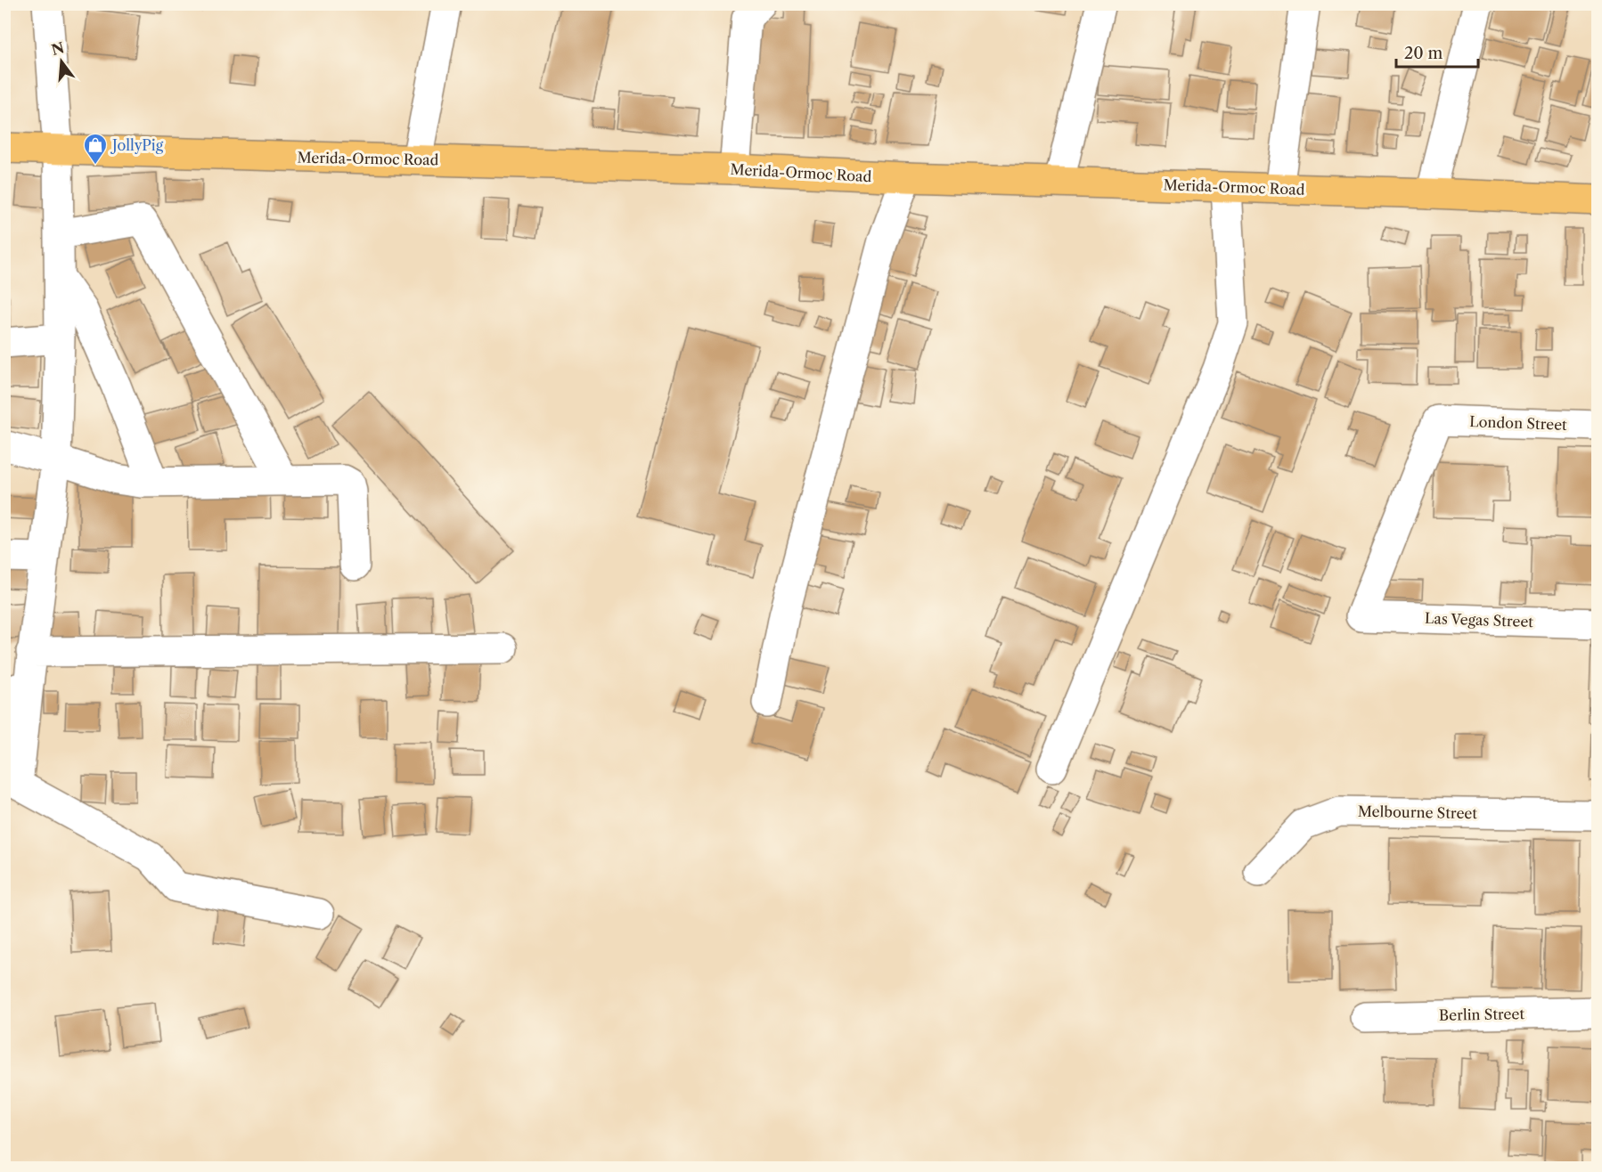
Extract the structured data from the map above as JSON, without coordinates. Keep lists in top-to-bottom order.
{
  "streets": {
    "highway": ["Merida-Ormoc Road"],
    "street": [
      "London Street",
      "Las Vegas Street",
      "Melbourne Street",
      "Berlin Street"
    ]
  },
  "crossings": [
    ["London Street", "Las Vegas Street"]
  ],
  "places": {
    "shop": ["JollyPig"]
  },
  "scale_bar": "20 m",
  "north": "top"
}
